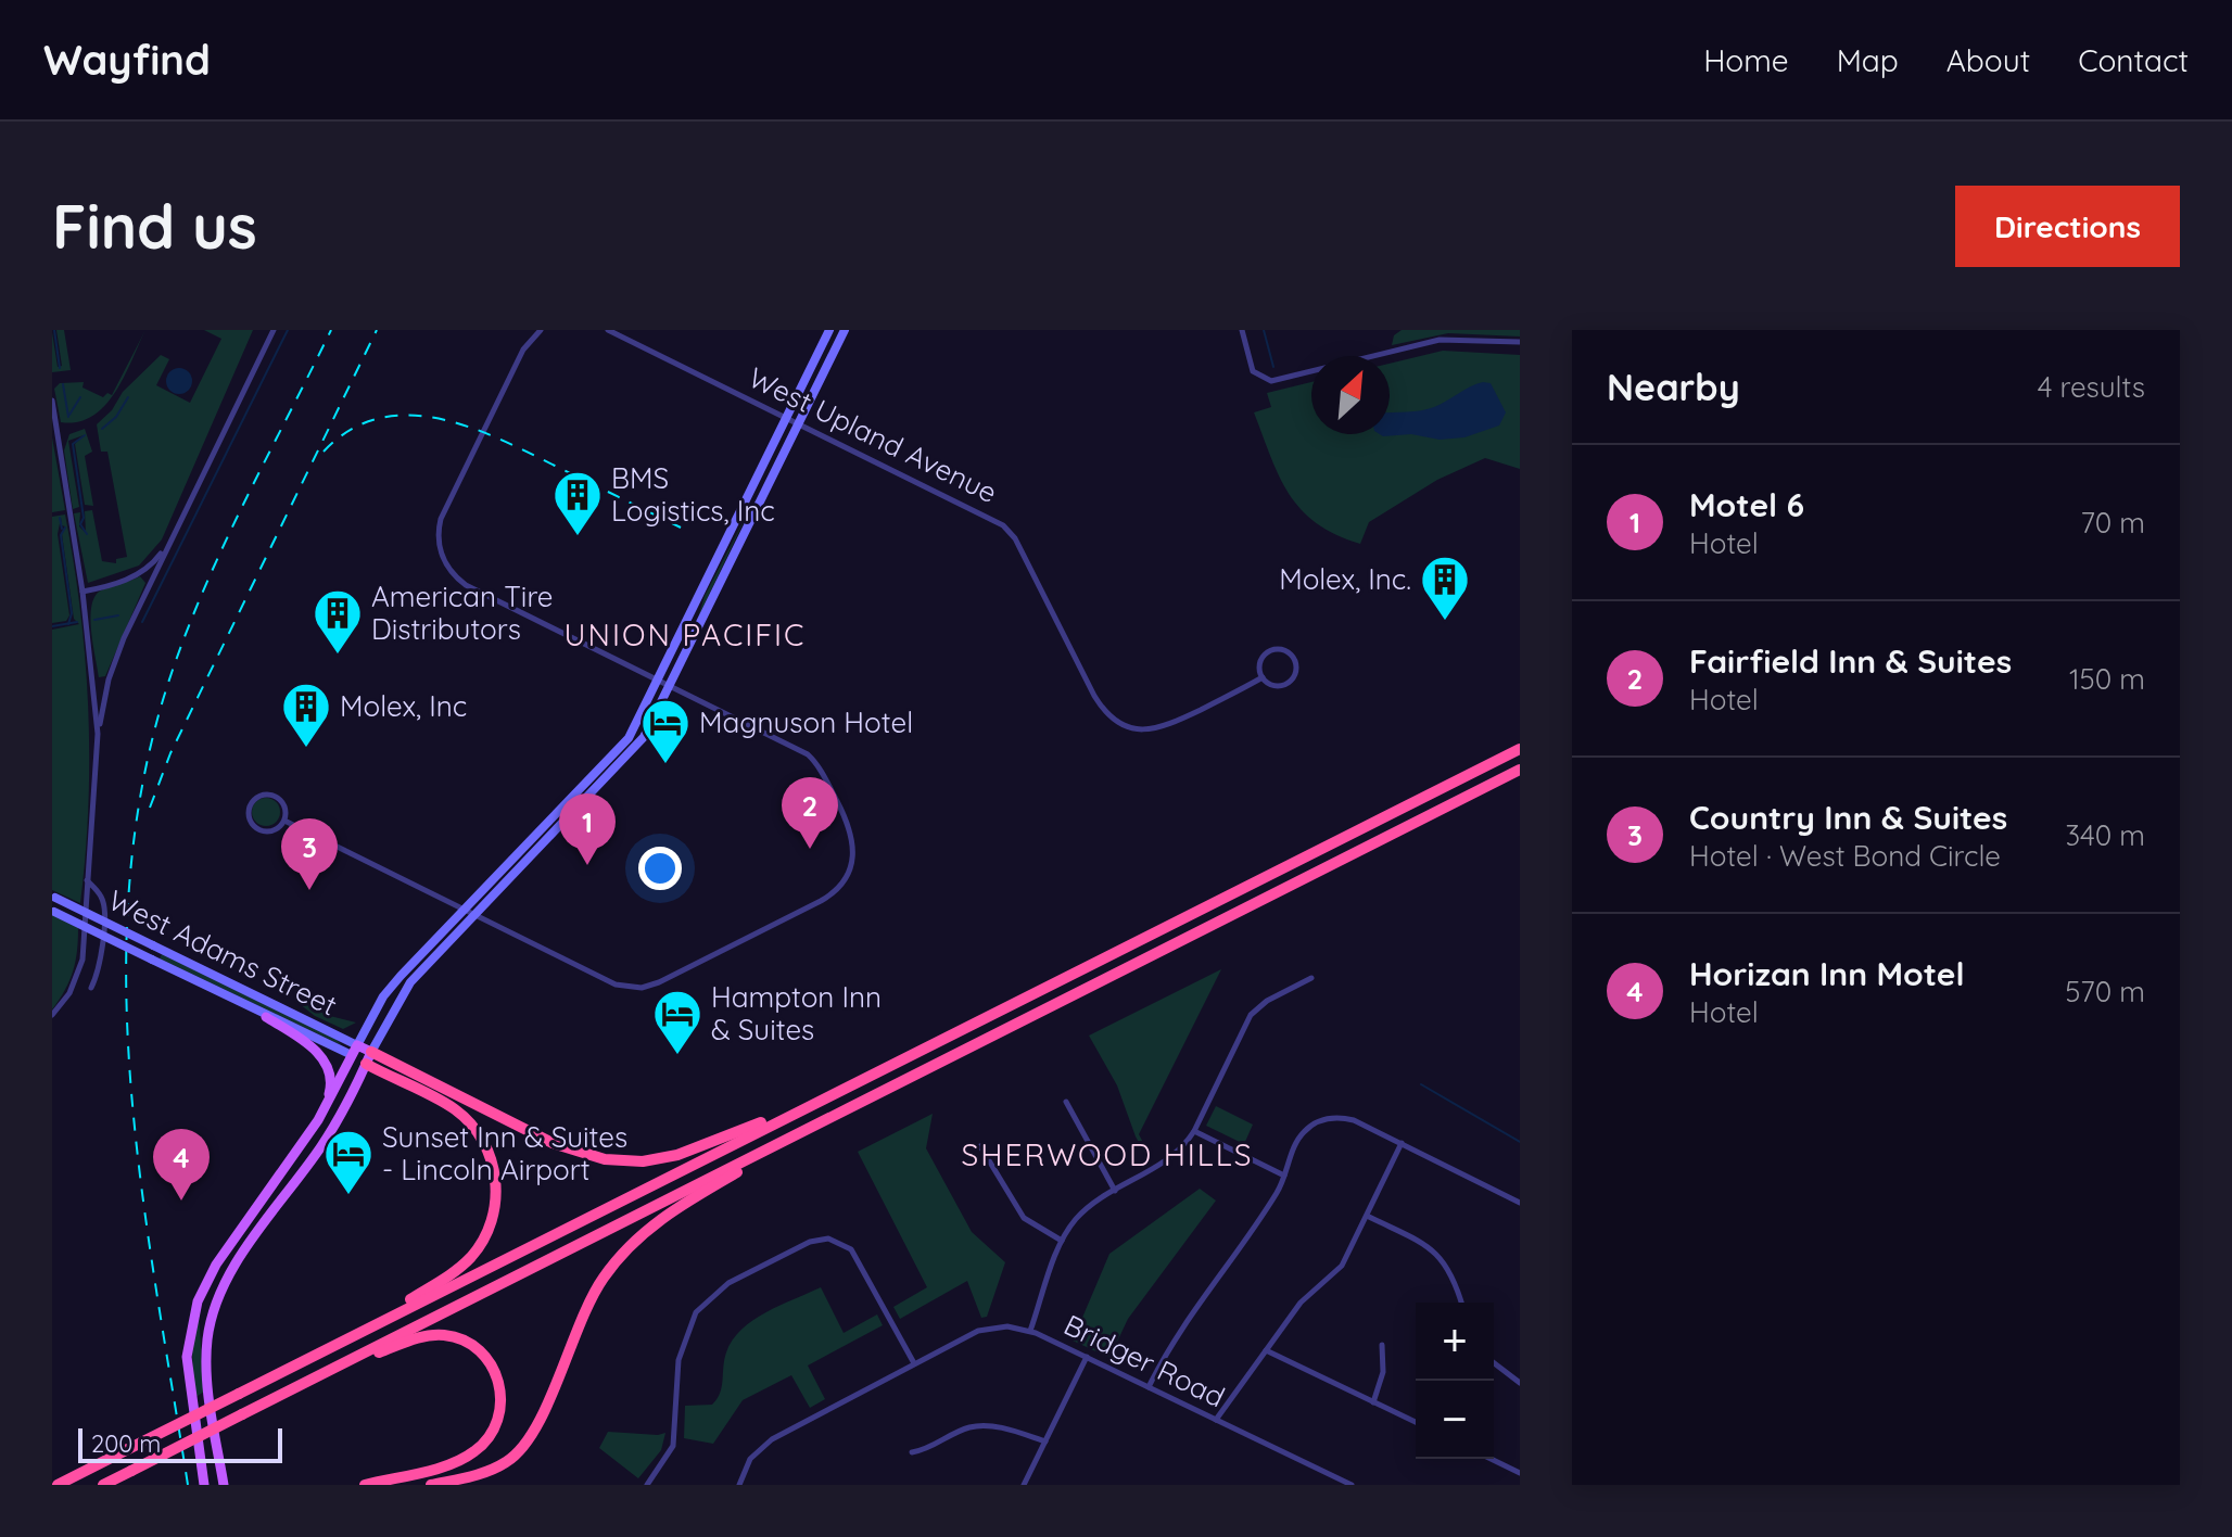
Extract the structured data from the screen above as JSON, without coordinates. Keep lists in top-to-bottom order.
{
  "streets": {
    "main road": ["West Adams Street"],
    "street": ["West Upland Avenue", "Bridger Road"]
  },
  "districts": ["UNION PACIFIC", "SHERWOOD HILLS"],
  "places": {
    "building": [
      "BMS Logistics, Inc",
      "Molex, Inc.",
      "American Tire Distributors",
      "Molex, Inc"
    ],
    "hotel": ["Magnuson Hotel", "Hampton Inn & Suites", "Sunset Inn & Suites - Lincoln Airport"]
  },
  "scale_bar": "200 m",
  "north": "top right",
  "page": {
    "header": "Wayfind",
    "nav": [
      "Home",
      "Map",
      "About",
      "Contact"
    ],
    "buttons": "Directions",
    "title": "Find us",
    "heading": ["Nearby", "4 results"],
    "list": [
      {
        "mark": "1",
        "name": "Motel 6",
        "note": "Hotel",
        "value": "70 m"
      },
      {
        "mark": "2",
        "name": "Fairfield Inn & Suites",
        "note": "Hotel",
        "value": "150 m"
      },
      {
        "mark": "3",
        "name": "Country Inn & Suites",
        "note": "Hotel · West Bond Circle",
        "value": "340 m"
      },
      {
        "mark": "4",
        "name": "Horizan Inn Motel",
        "note": "Hotel",
        "value": "570 m"
      }
    ],
    "pins": [
      "2",
      "1",
      "3",
      "4"
    ],
    "map_buttons": ["+", "−"],
    "scale": "200 m"
  }
}
